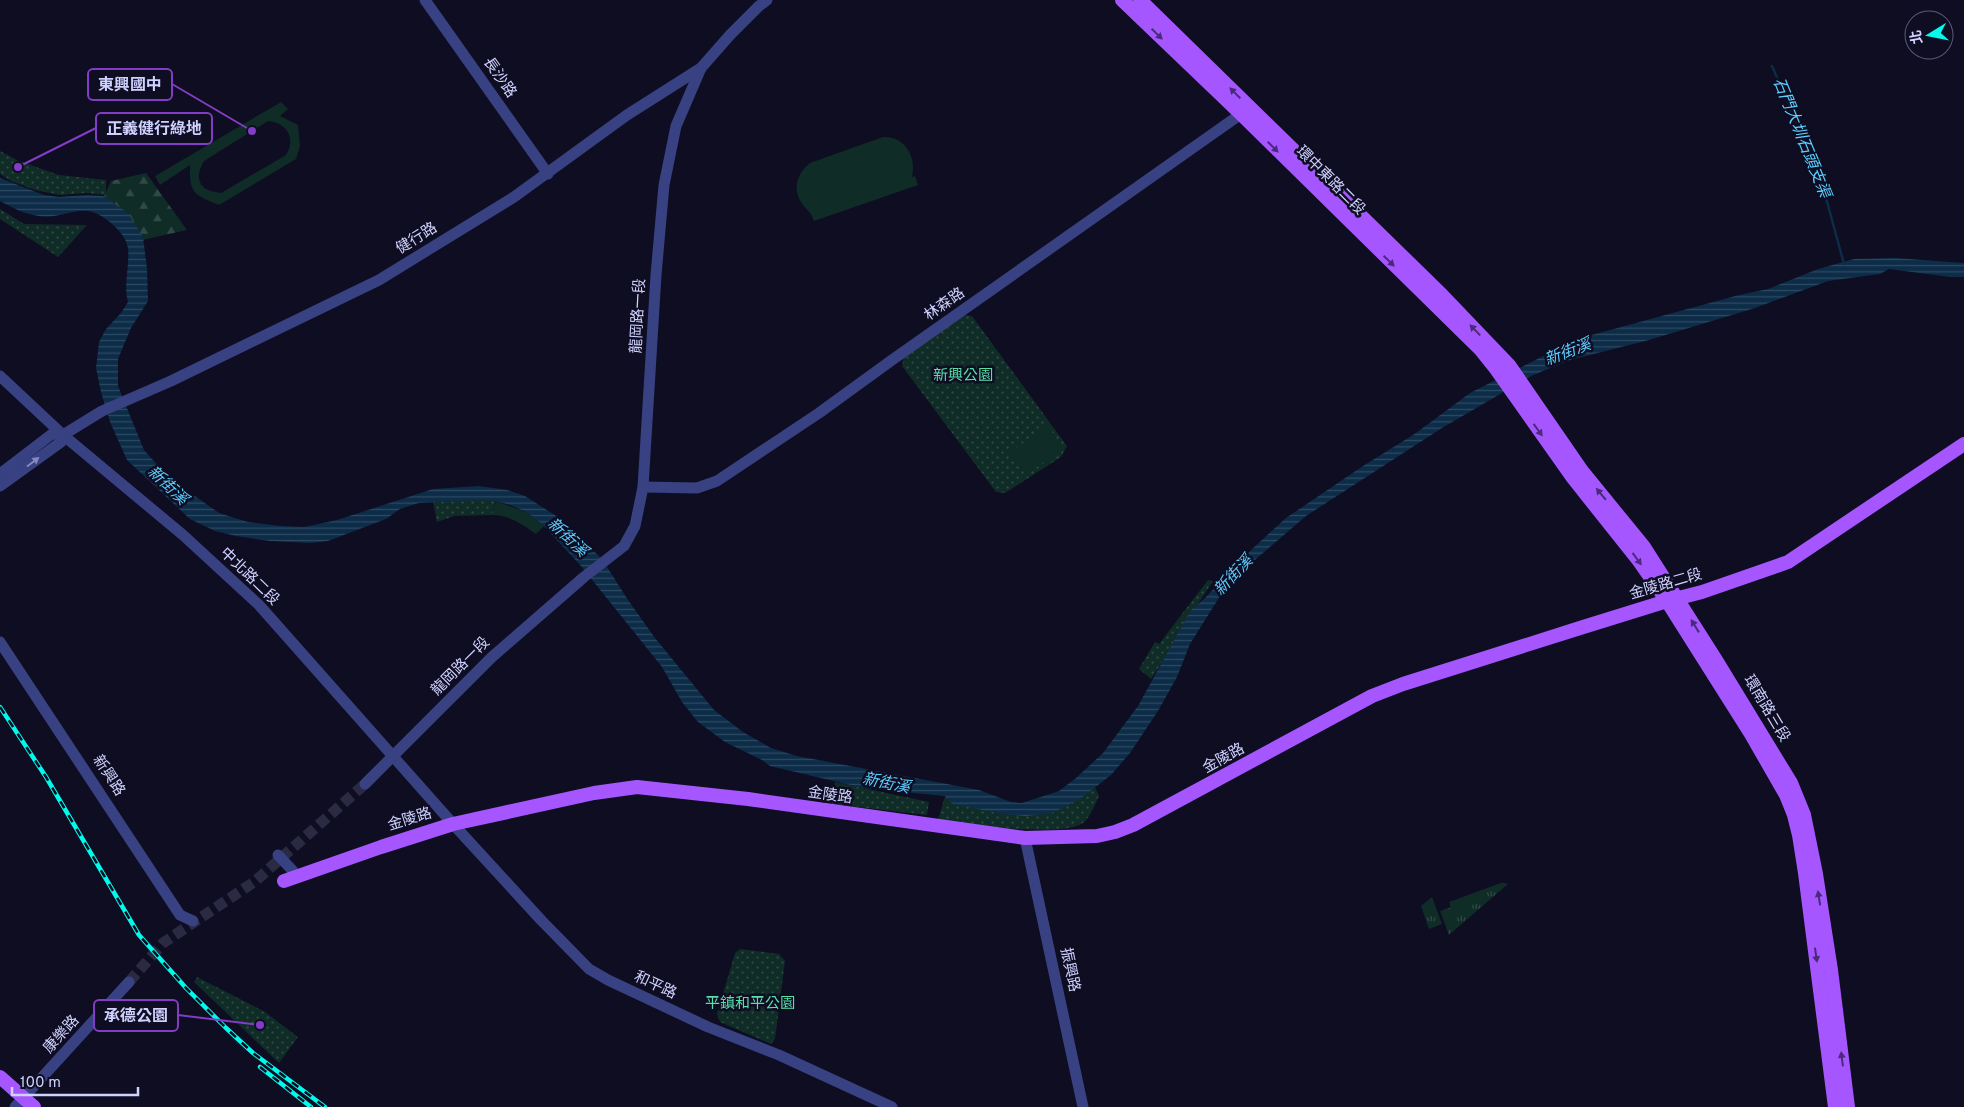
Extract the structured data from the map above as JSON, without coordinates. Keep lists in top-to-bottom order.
{
  "streets": {
    "main road": [
      "環中東路二段",
      "金陵路二段",
      "環南路三段",
      "金陵路"
    ],
    "street": [
      "長沙路",
      "健行路",
      "林森路",
      "龍岡路一段",
      "中北路二段",
      "新興路",
      "振興路",
      "和平路",
      "康樂路"
    ]
  },
  "crossings": [
    ["長沙路", "健行路"],
    ["環中東路二段", "林森路"],
    ["環中東路二段", "環南路三段"],
    ["健行路", "龍岡路一段"],
    ["健行路", "中北路二段"],
    ["林森路", "龍岡路一段"],
    ["龍岡路一段", "中北路二段"],
    ["中北路二段", "金陵路"],
    ["中北路二段", "和平路"],
    ["金陵路二段", "環南路三段"],
    ["金陵路二段", "金陵路"],
    ["金陵路", "振興路"],
    ["金陵路", "和平路"]
  ],
  "water": ["石門大圳石頭支渠", "新街溪"],
  "parks": ["新興公園", "平鎮和平公園"],
  "places": ["東興國中", "正義健行綠地", "承德公園"],
  "scale_bar": "100 m",
  "north": "left"
}
